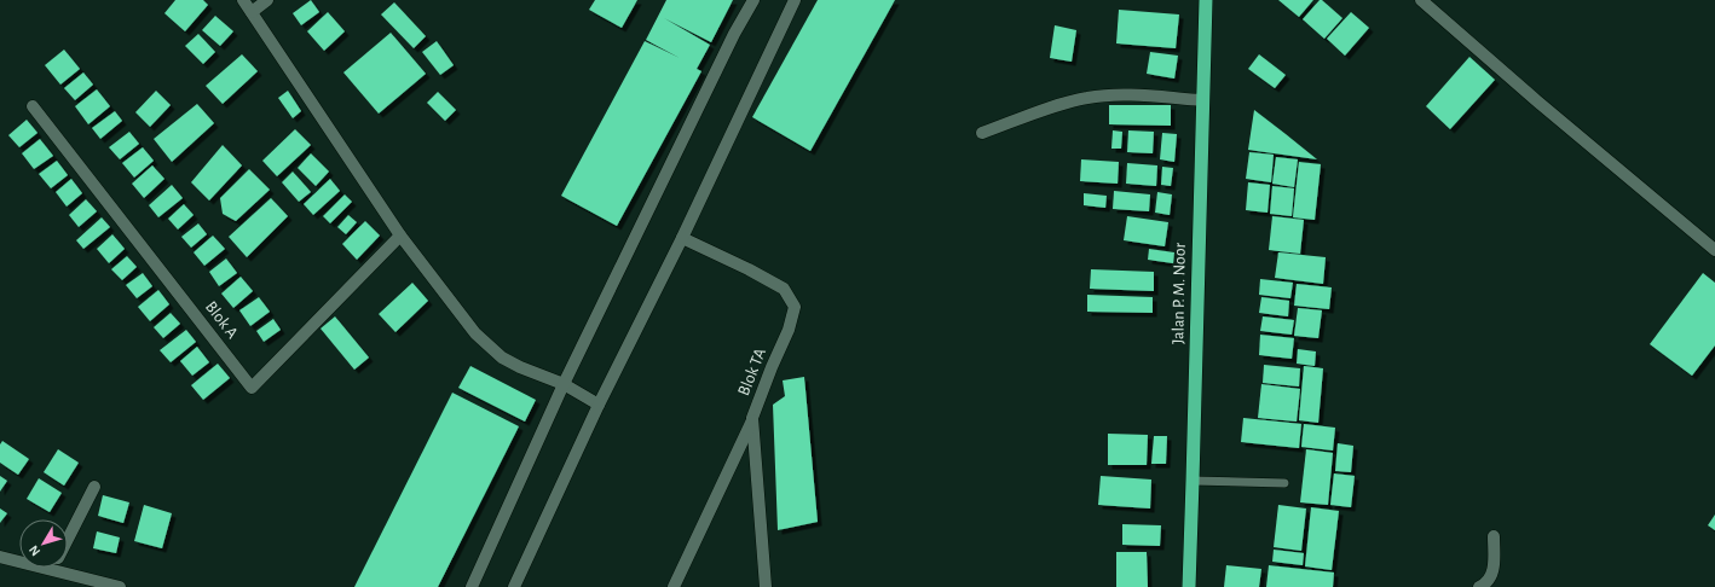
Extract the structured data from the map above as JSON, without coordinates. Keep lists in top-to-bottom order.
{
  "streets": {
    "highway": ["Jalan P. M. Noor"],
    "street": ["Blok A", "Blok TA"]
  },
  "north": "bottom left"
}
